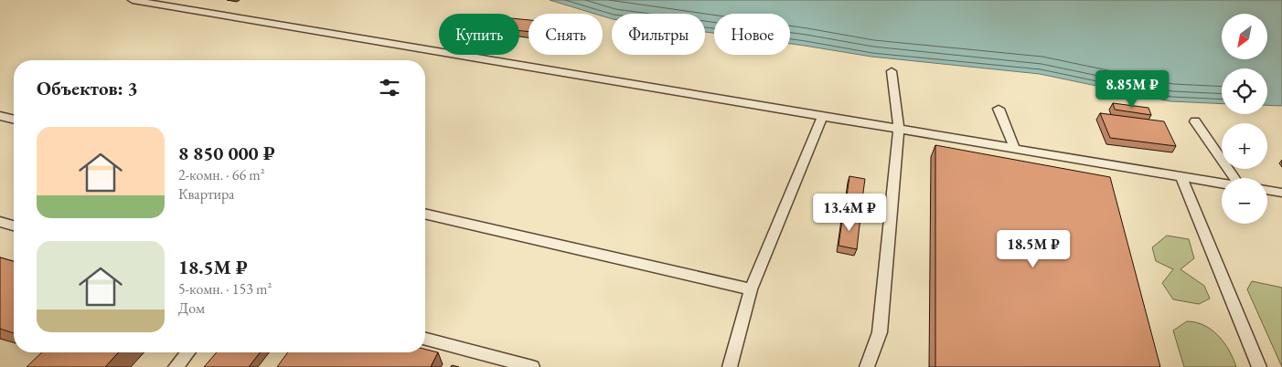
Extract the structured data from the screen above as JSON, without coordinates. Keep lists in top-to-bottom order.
{
  "north": "bottom left",
  "page": {
    "map_buttons": ["+", "−"],
    "chip": [
      "Купить",
      "Снять",
      "Фильтры",
      "Новое"
    ],
    "heading": "Объектов: 3",
    "price": ["8.85M ₽", "13.4M ₽", "18.5M ₽"],
    "list": [
      {
        "name": "8 850 000 ₽",
        "note": "2-комн. · 66 m² · Квартира"
      },
      {
        "name": "18.5M ₽",
        "note": "5-комн. · 153 m² · Дом"
      }
    ]
  }
}
